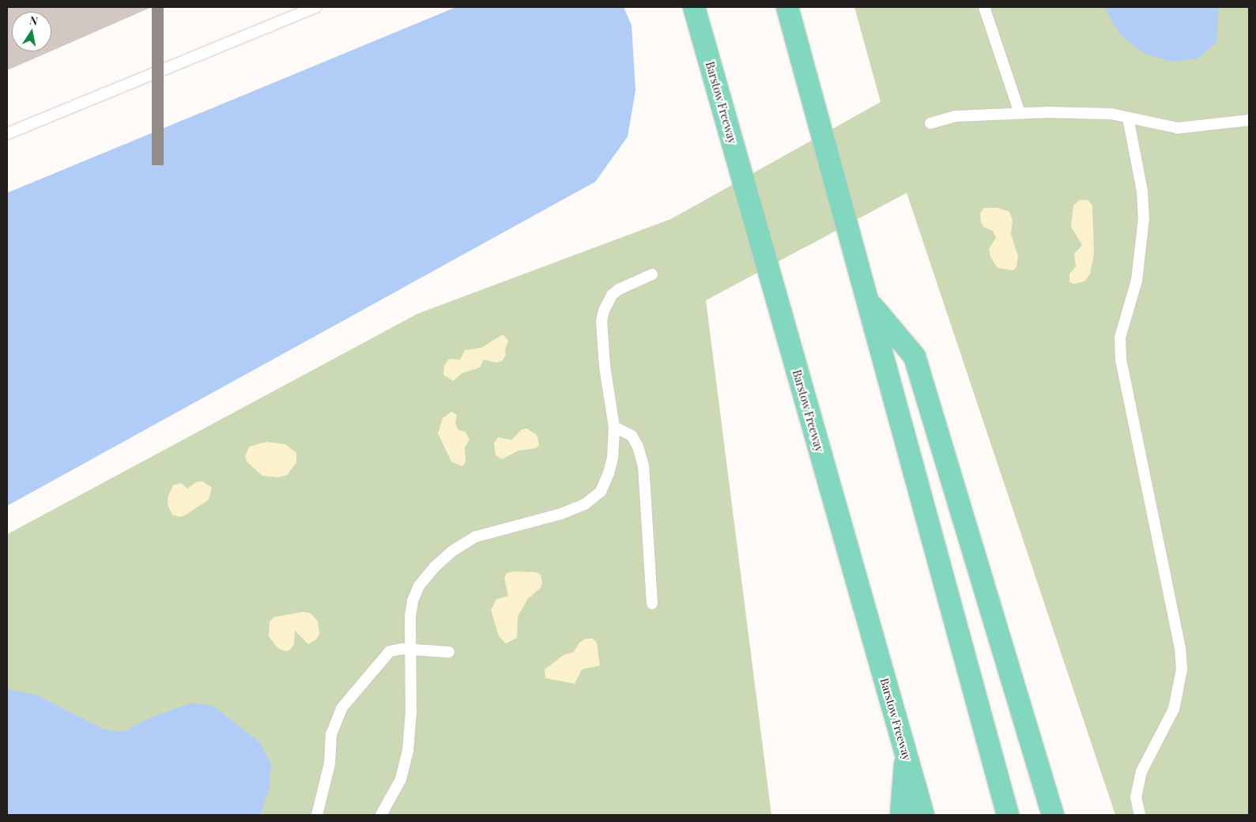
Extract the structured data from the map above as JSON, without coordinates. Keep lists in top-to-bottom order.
{
  "streets": {
    "highway": ["Barstow Freeway"]
  },
  "north": "top"
}
